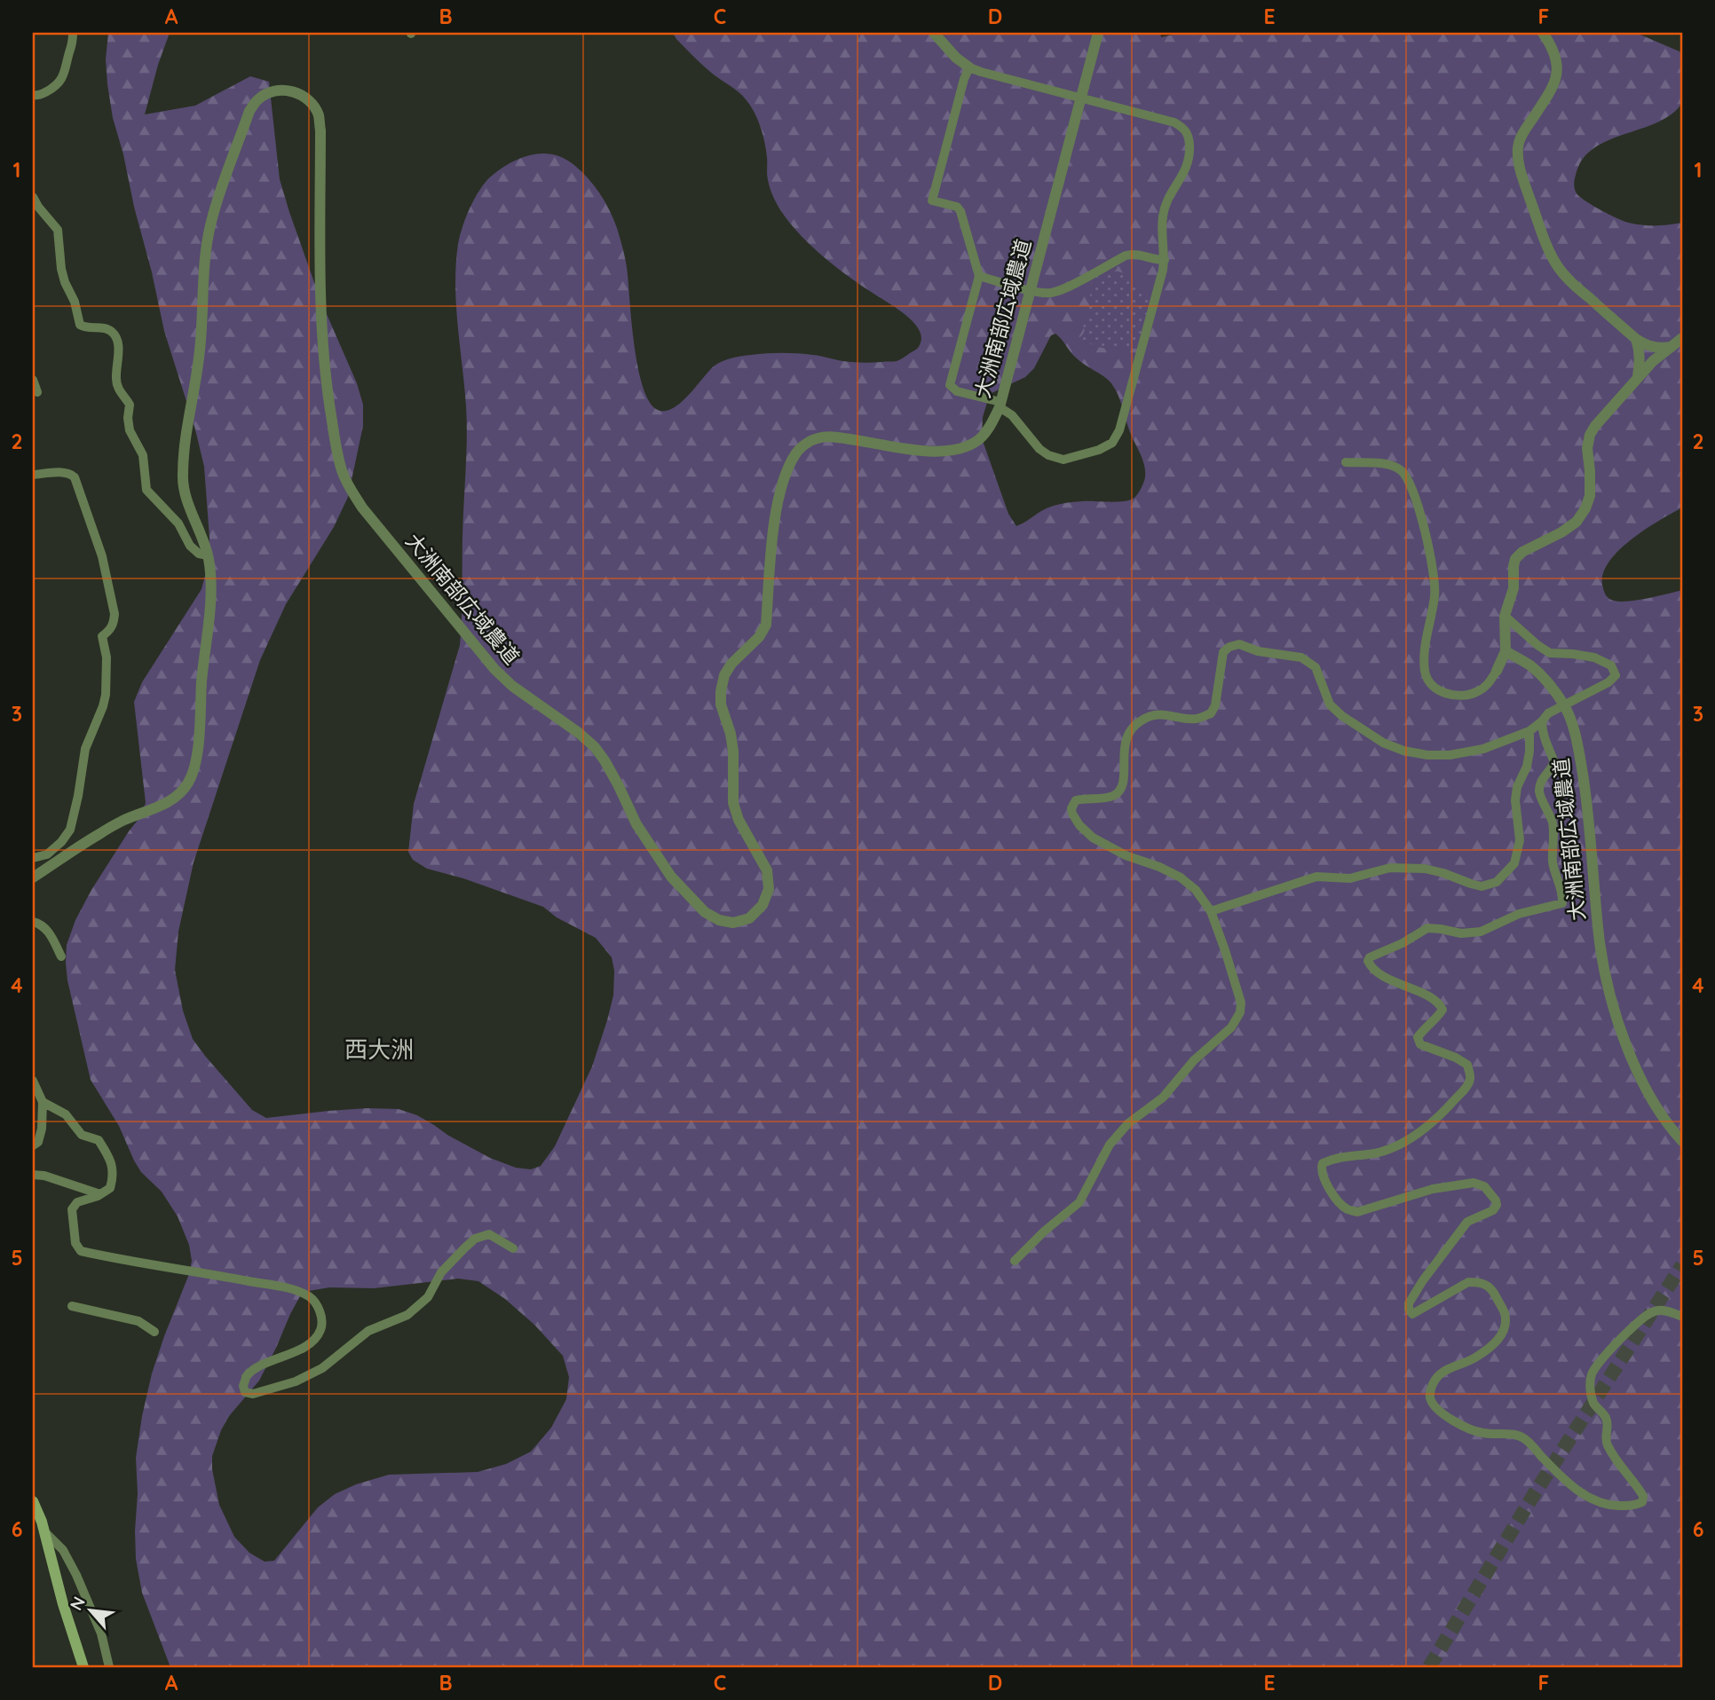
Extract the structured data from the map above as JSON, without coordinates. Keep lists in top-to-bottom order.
{
  "streets": {
    "street": ["大洲南部広域農道"]
  },
  "districts": ["西大洲"],
  "north": "top left",
  "grid": {
    "columns": [
      "A",
      "B",
      "C",
      "D",
      "E",
      "F"
    ],
    "rows": [
      "1",
      "2",
      "3",
      "4",
      "5",
      "6"
    ]
  }
}
